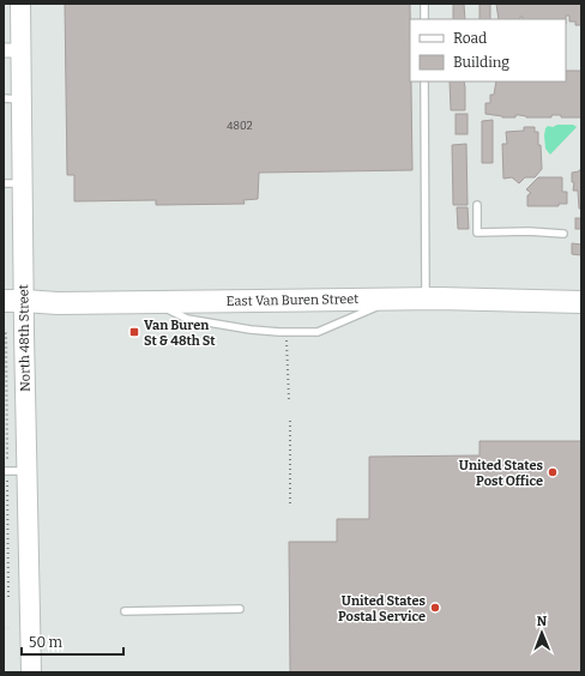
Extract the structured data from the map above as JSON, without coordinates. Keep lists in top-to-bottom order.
{
  "streets": {
    "main road": ["East Van Buren Street"],
    "street": ["North 48th Street"]
  },
  "crossings": [
    ["East Van Buren Street", "North 48th Street"]
  ],
  "places": {
    "transit": ["Van Buren St & 48th St"],
    "other": ["United States Post Office", "United States Postal Service"]
  },
  "house_numbers": ["4802"],
  "legend": ["Road", "Building"],
  "scale_bar": "50 m",
  "north": "top"
}
